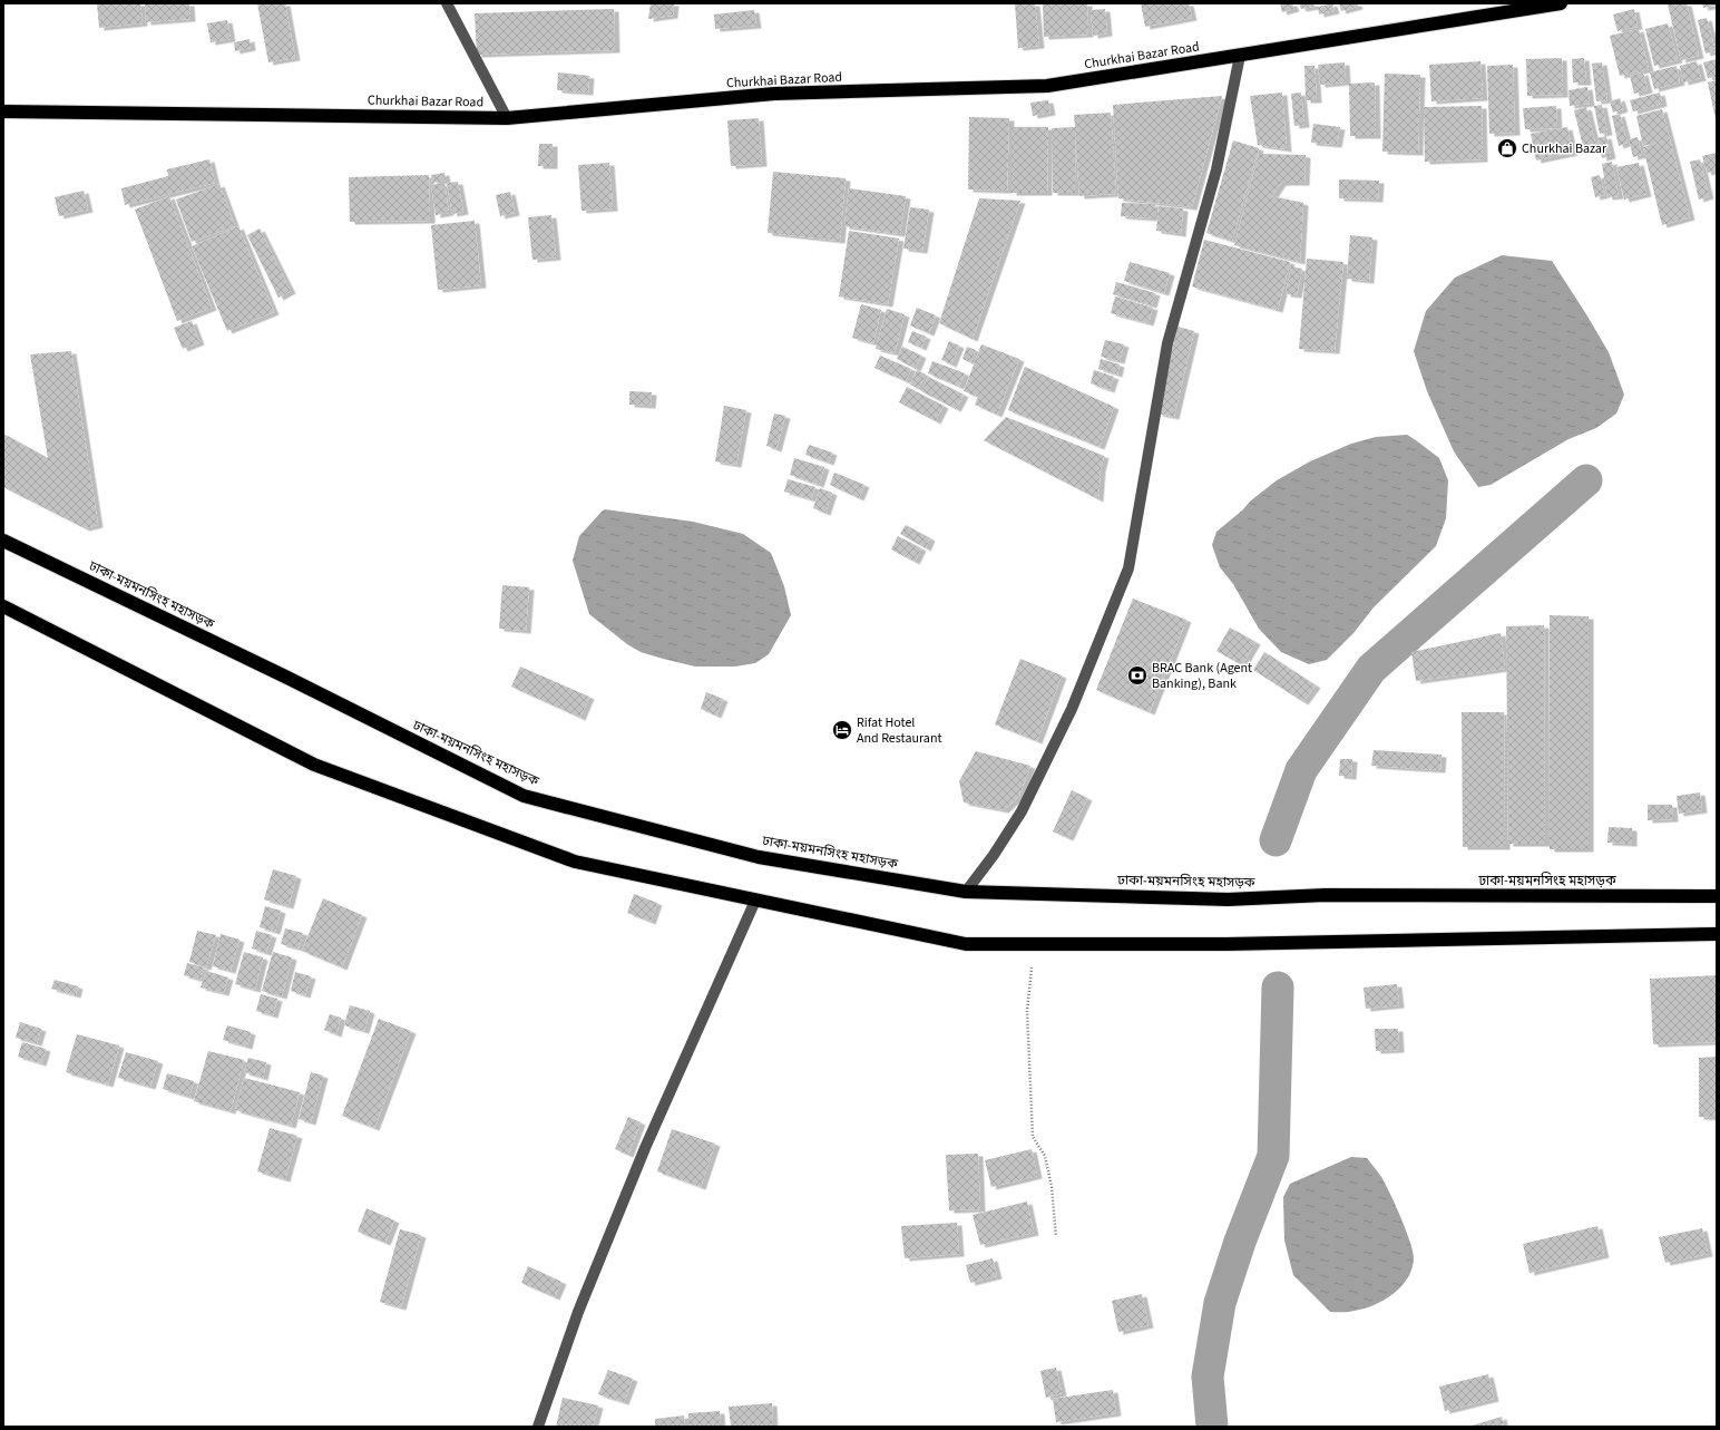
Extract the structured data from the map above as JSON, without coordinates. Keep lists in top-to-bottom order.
{
  "streets": {
    "highway": ["Churkhai Bazar Road", "ঢাকা-ময়মনসিংহ মহাসড়ক"]
  },
  "places": {
    "shop": ["Churkhai Bazar"],
    "bank": ["BRAC Bank (Agent Banking), Bank"],
    "hotel": ["Rifat Hotel And Restaurant"]
  }
}
